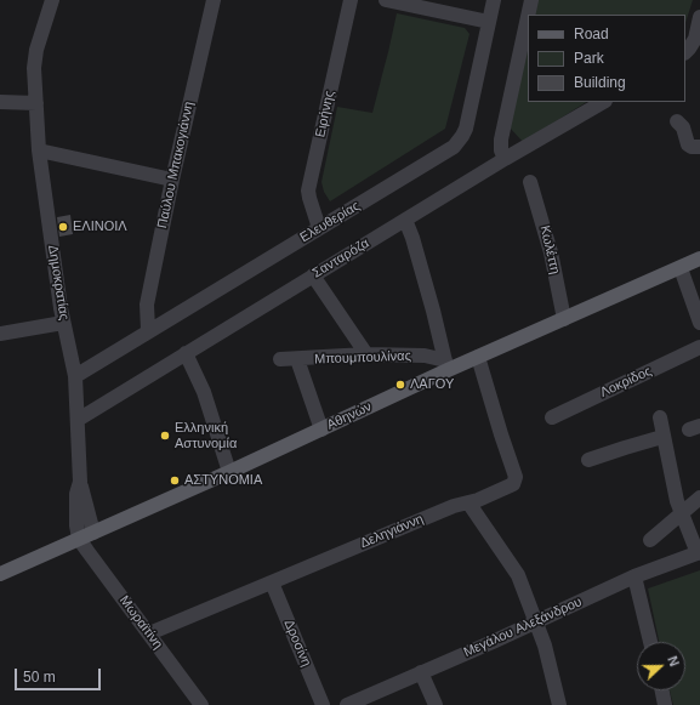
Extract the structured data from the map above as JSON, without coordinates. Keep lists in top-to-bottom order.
{
  "streets": {
    "main road": ["Αθηνών"],
    "street": [
      "Ειρήνης",
      "Παύλου Μπακογιάννη",
      "Ελευθερίας",
      "Κωλέττη",
      "Σανταρόζα",
      "Δημοκρατίας",
      "Μπουμπουλίνας",
      "Λοκρίδος",
      "Δεληγιάννη",
      "Μωραϊτίνη",
      "Μεγάλου Αλεξάνδρου",
      "Δροσίνη"
    ]
  },
  "crossings": [
    ["Ειρήνης", "Ελευθερίας"],
    ["Παύλου Μπακογιάννη", "Ελευθερίας"],
    ["Ελευθερίας", "Δημοκρατίας"],
    ["Κωλέττη", "Αθηνών"],
    ["Σανταρόζα", "Δημοκρατίας"],
    ["Δημοκρατίας", "Αθηνών"],
    ["Δημοκρατίας", "Μωραϊτίνη"],
    ["Μπουμπουλίνας", "Αθηνών"],
    ["Αθηνών", "Δεληγιάννη"],
    ["Αθηνών", "Μωραϊτίνη"],
    ["Δεληγιάννη", "Μωραϊτίνη"],
    ["Δεληγιάννη", "Δροσίνη"]
  ],
  "places": [
    "ΕΛΙΝΟΙΛ",
    "ΛΑΓΟΥ",
    "Ελληνική Αστυνομία",
    "ΑΣΤΥΝΟΜΙΑ"
  ],
  "legend": ["Road", "Park", "Building"],
  "scale_bar": "50 m",
  "north": "right"
}
